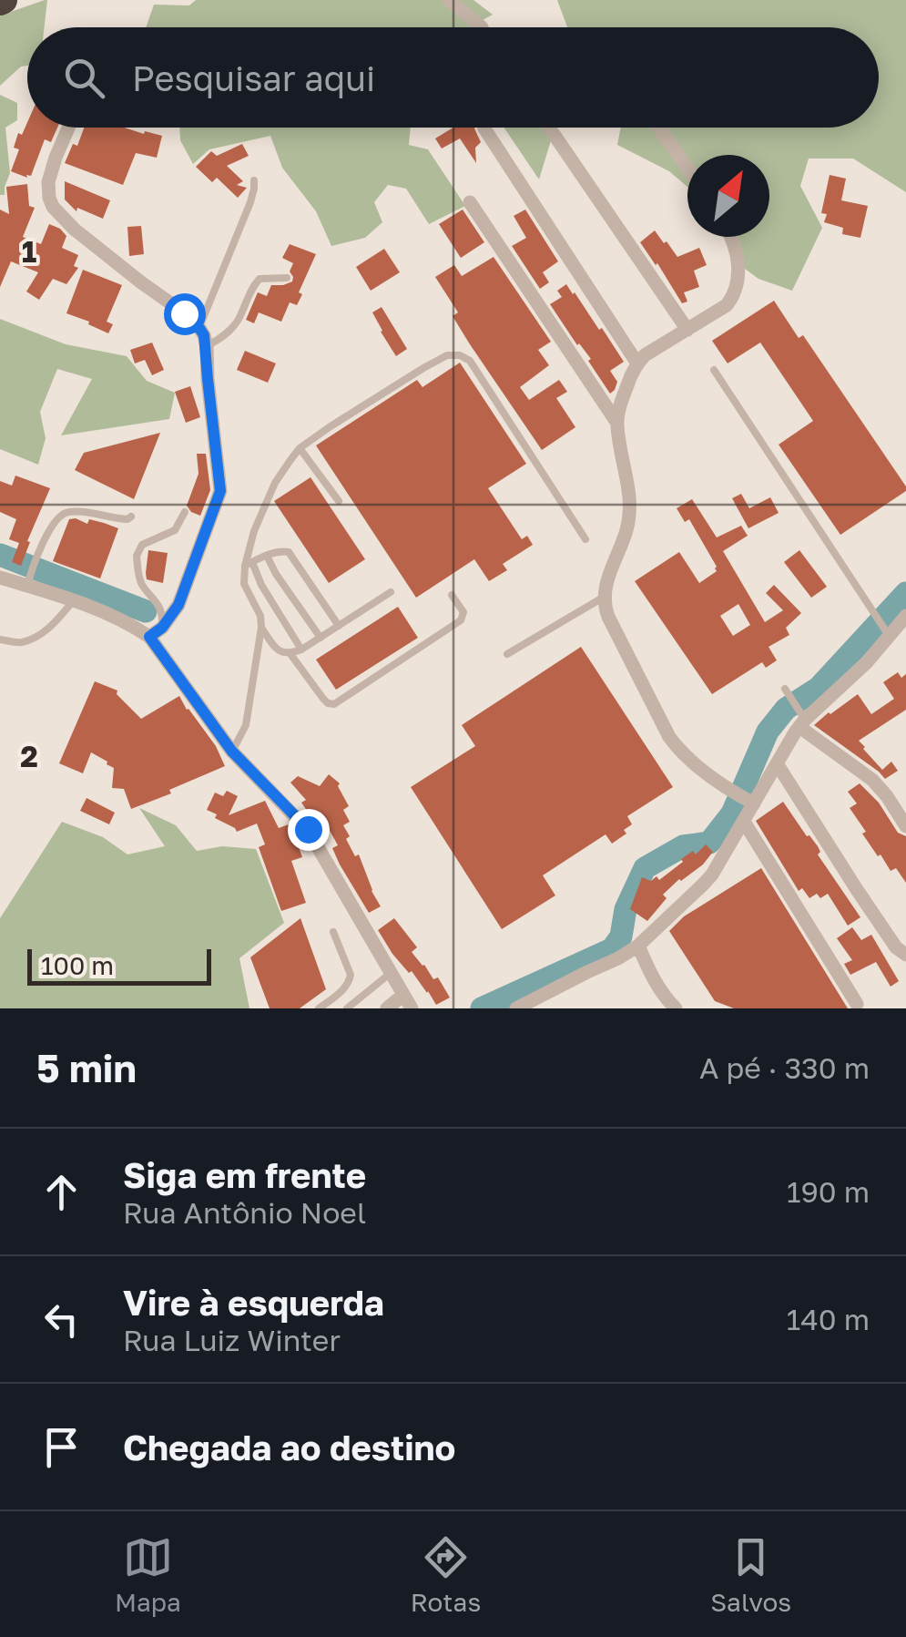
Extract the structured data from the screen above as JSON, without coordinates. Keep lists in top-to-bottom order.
{
  "scale_bar": "100 m",
  "north": "top right",
  "page": {
    "search": "Pesquisar aqui",
    "scale": "100 m",
    "heading": ["5 min", "A pé · 330 m"],
    "list": [
      ["Siga em frente", "Rua Antônio Noel", "190 m"],
      ["Vire à esquerda", "Rua Luiz Winter", "140 m"],
      "Chegada ao destino"
    ],
    "nav": ["Mapa", "Rotas", "Salvos"]
  },
  "grid": {
    "rows": ["1", "2"]
  }
}
